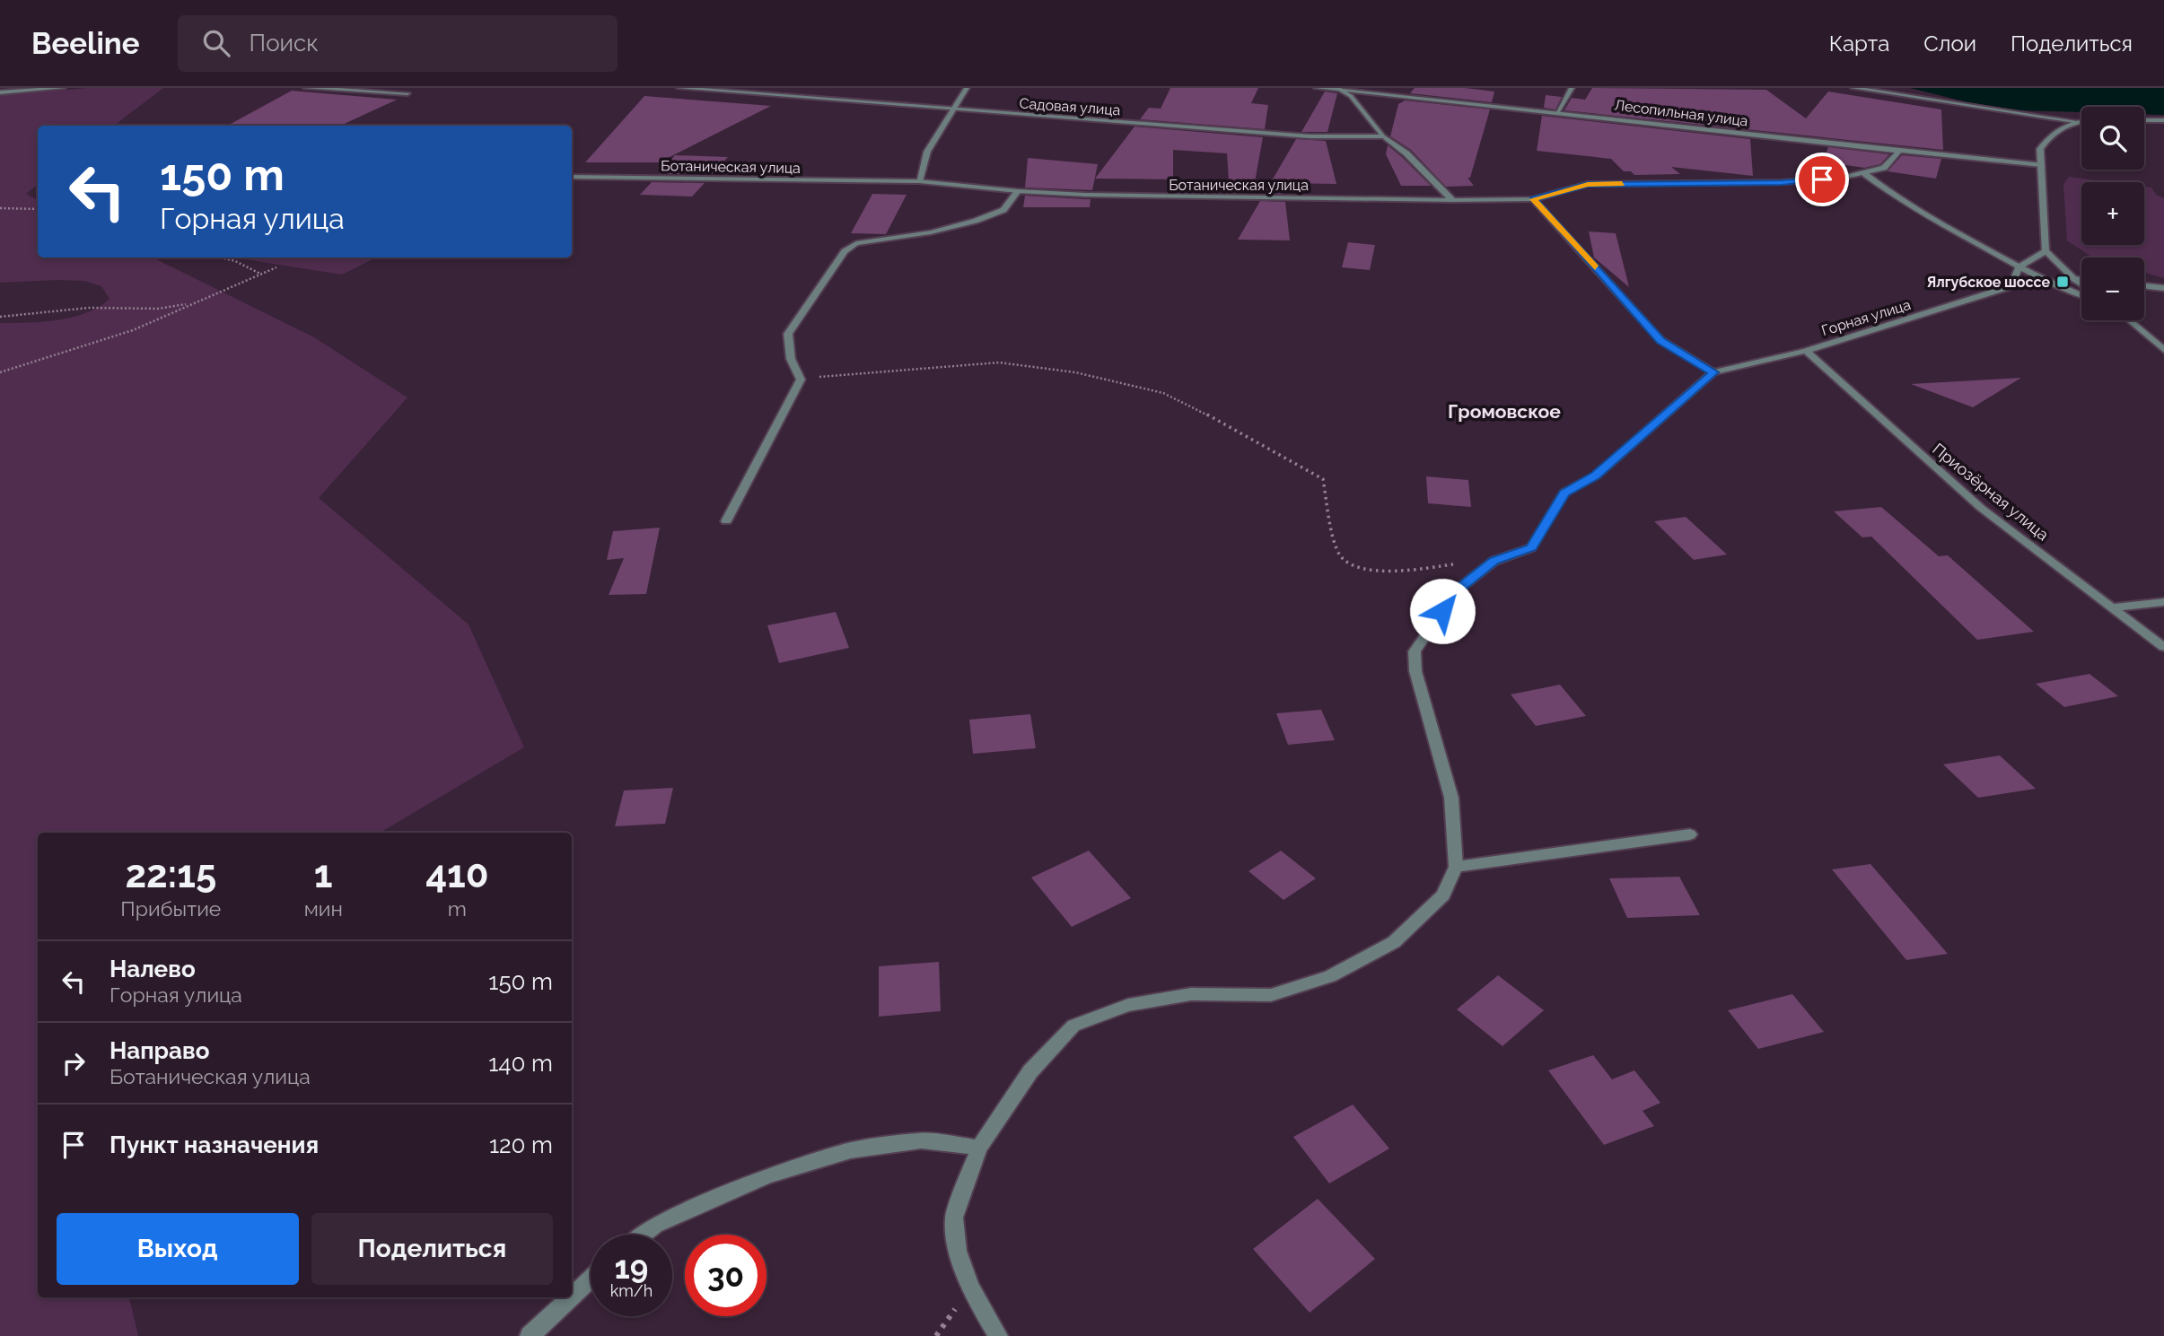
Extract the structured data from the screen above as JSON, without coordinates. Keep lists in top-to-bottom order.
{
  "streets": {
    "street": [
      "Садовая улица",
      "Лесопильная улица",
      "Ботаническая улица",
      "Горная улица",
      "Приозёрная улица"
    ]
  },
  "crossings": [
    ["Лесопильная улица", "Ботаническая улица"],
    ["Горная улица", "Приозёрная улица"]
  ],
  "districts": ["Громовское"],
  "places": {
    "transit": ["Ялгубское шоссе"]
  },
  "page": {
    "header": "Beeline",
    "search": "Поиск",
    "nav": ["Карта", "Слои", "Поделиться"],
    "map_buttons": ["+", "−"],
    "turn": ["150 m", "Горная улица"],
    "eta": [
      "22:15",
      "Прибытие",
      "1",
      "мин",
      "410",
      "m"
    ],
    "list": [
      {
        "name": "Налево",
        "note": "Горная улица",
        "value": "150 m"
      },
      {
        "name": "Направо",
        "note": "Ботаническая улица",
        "value": "140 m"
      },
      {
        "name": "Пункт назначения",
        "value": "120 m"
      }
    ],
    "buttons": ["Выход", "Поделиться"],
    "speed": "19 km/h",
    "limit": "30"
  }
}
